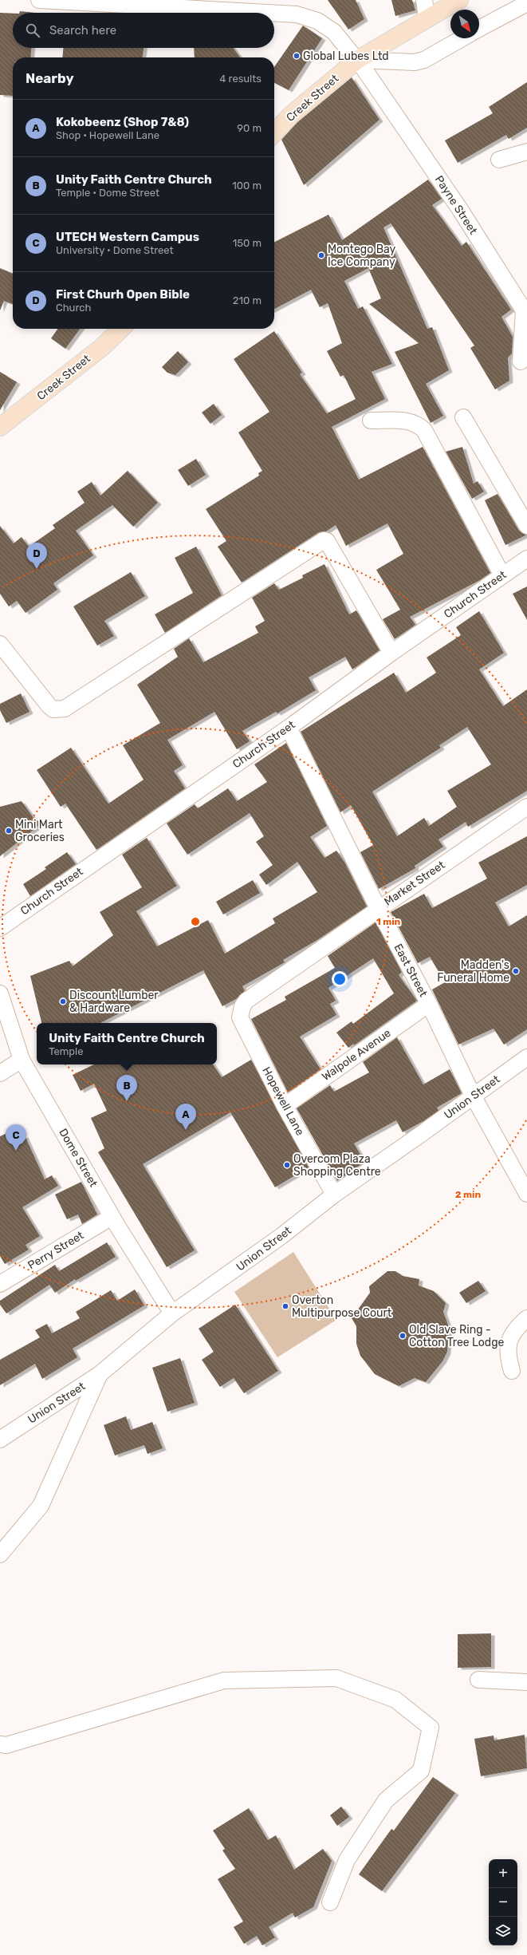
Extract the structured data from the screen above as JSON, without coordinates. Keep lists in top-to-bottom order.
{
  "streets": {
    "main road": ["Creek Street"],
    "street": [
      "Payne Street",
      "Church Street",
      "Market Street",
      "East Street",
      "Walpole Avenue",
      "Union Street",
      "Hopewell Lane",
      "Dome Street",
      "Perry Street"
    ]
  },
  "crossings": [
    ["Creek Street", "Payne Street"],
    ["Church Street", "East Street"],
    ["Market Street", "East Street"],
    ["Market Street", "Hopewell Lane"],
    ["East Street", "Walpole Avenue"],
    ["East Street", "Union Street"],
    ["Walpole Avenue", "Hopewell Lane"],
    ["Union Street", "Hopewell Lane"],
    ["Union Street", "Dome Street"],
    ["Dome Street", "Perry Street"]
  ],
  "places": [
    "Global Lubes Ltd",
    "Montego Bay Ice Company",
    "Mini Mart Groceries",
    "Madden's Funeral Home",
    "Discount Lumber & Hardware",
    "Overcom Plaza Shopping Centre",
    "Overton Multipurpose Court",
    "Old Slave Ring - Cotton Tree Lodge"
  ],
  "north": "bottom right",
  "page": {
    "search": "Search here",
    "heading": ["Nearby", "4 results"],
    "list": [
      {
        "mark": "A",
        "name": "Kokobeenz (Shop 7&8)",
        "note": "Shop · Hopewell Lane",
        "value": "90 m"
      },
      {
        "mark": "B",
        "name": "Unity Faith Centre Church",
        "note": "Temple · Dome Street",
        "value": "100 m"
      },
      {
        "mark": "C",
        "name": "UTECH Western Campus",
        "note": "University · Dome Street",
        "value": "150 m"
      },
      {
        "mark": "D",
        "name": "First Churh Open Bible",
        "note": "Church",
        "value": "210 m"
      }
    ],
    "pins": [
      "D",
      "B",
      "A",
      "C"
    ],
    "popup": ["Unity Faith Centre Church", "Temple"],
    "map_buttons": ["+", "−"]
  },
  "rings": ["1 min", "2 min"]
}
